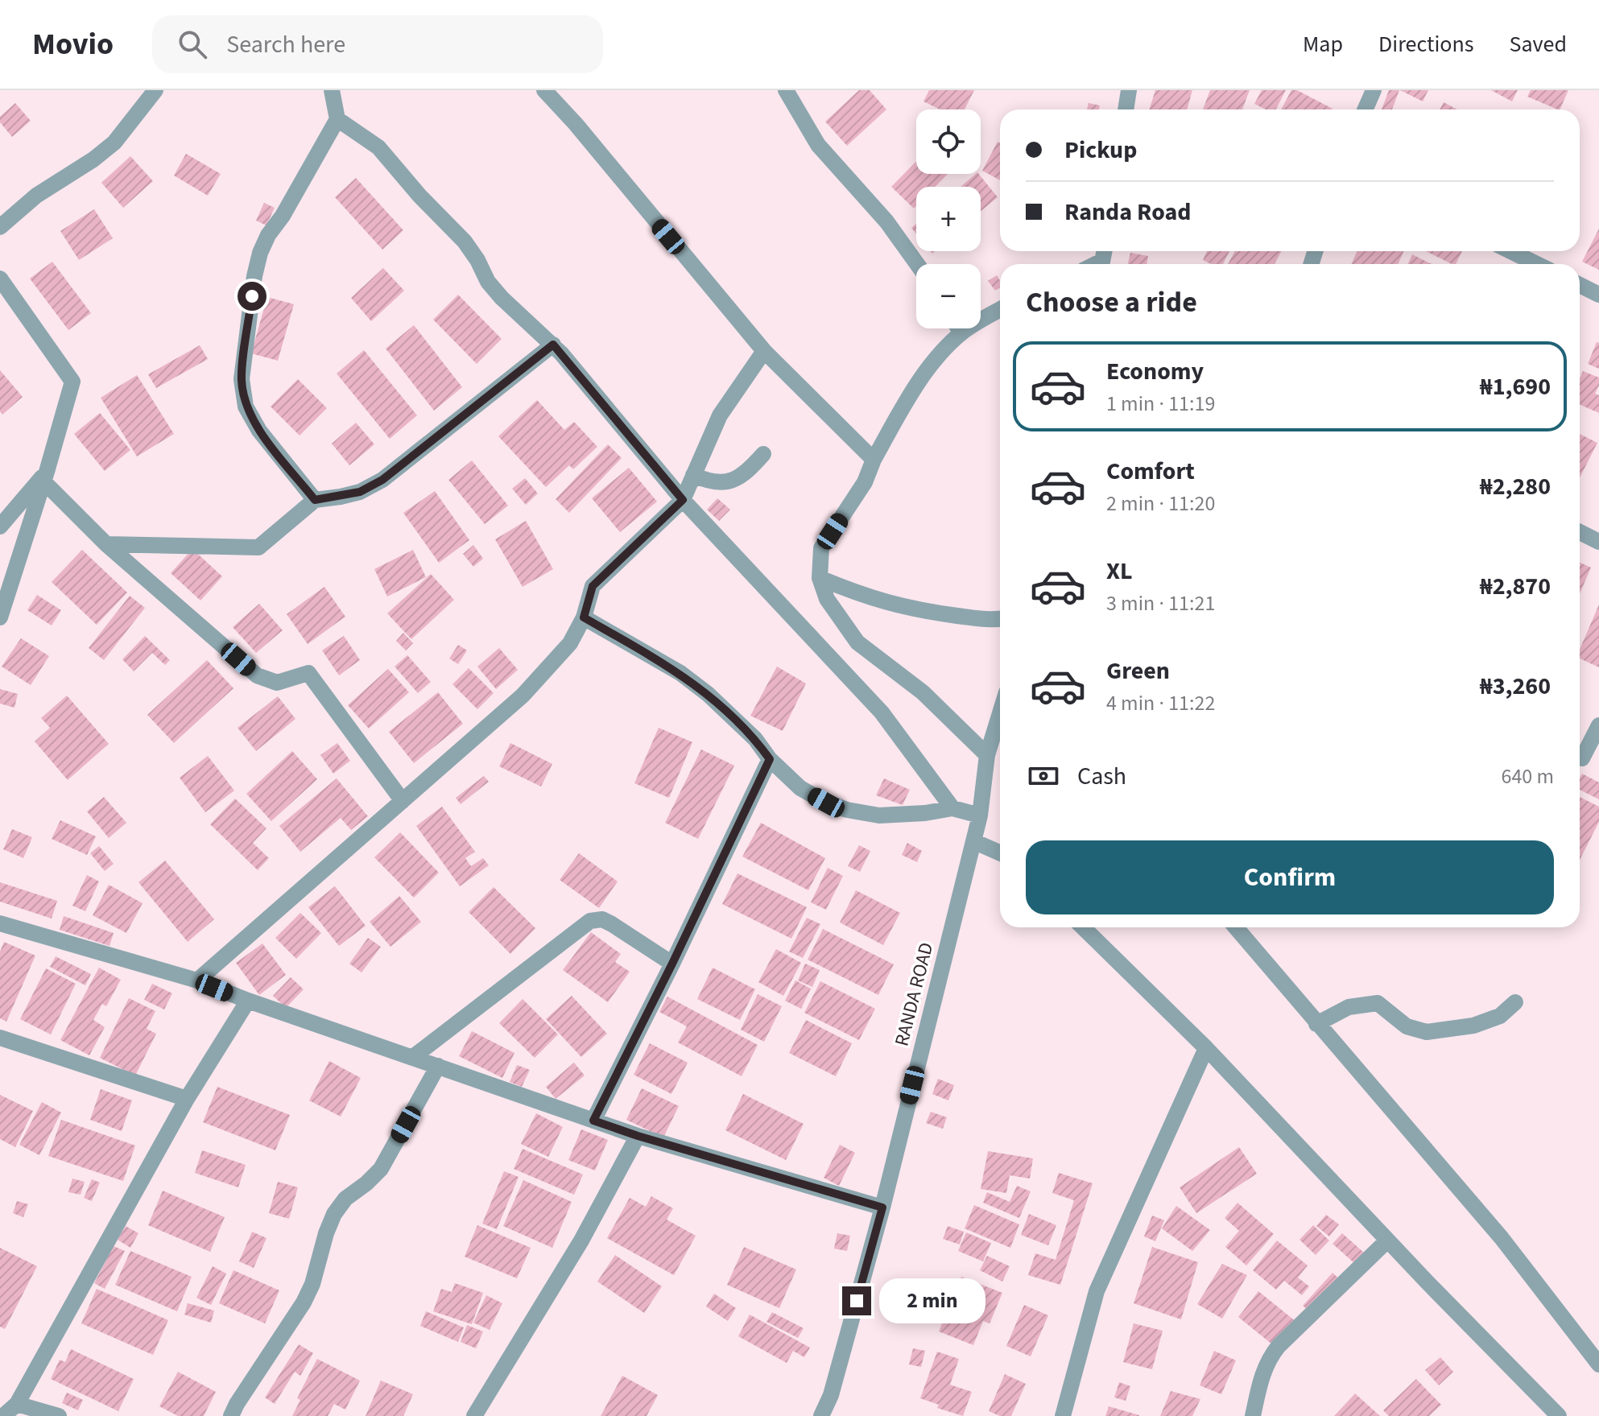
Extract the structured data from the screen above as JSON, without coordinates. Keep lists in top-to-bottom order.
{
  "streets": {
    "street": ["RANDA ROAD"]
  },
  "page": {
    "header": "Movio",
    "search": "Search here",
    "nav": ["Map", "Directions", "Saved"],
    "map_buttons": ["+", "−"],
    "banner": ["Pickup", "Randa Road"],
    "heading": "Choose a ride",
    "list": [
      {
        "name": "Economy",
        "note": "1 min · 11:19",
        "value": "₦1,690"
      },
      {
        "name": "Comfort",
        "note": "2 min · 11:20",
        "value": "₦2,280"
      },
      {
        "name": "XL",
        "note": "3 min · 11:21",
        "value": "₦2,870"
      },
      {
        "name": "Green",
        "note": "4 min · 11:22",
        "value": "₦3,260"
      }
    ],
    "pay": ["Cash", "640 m"],
    "buttons": "Confirm",
    "bubble": "2 min"
  }
}
